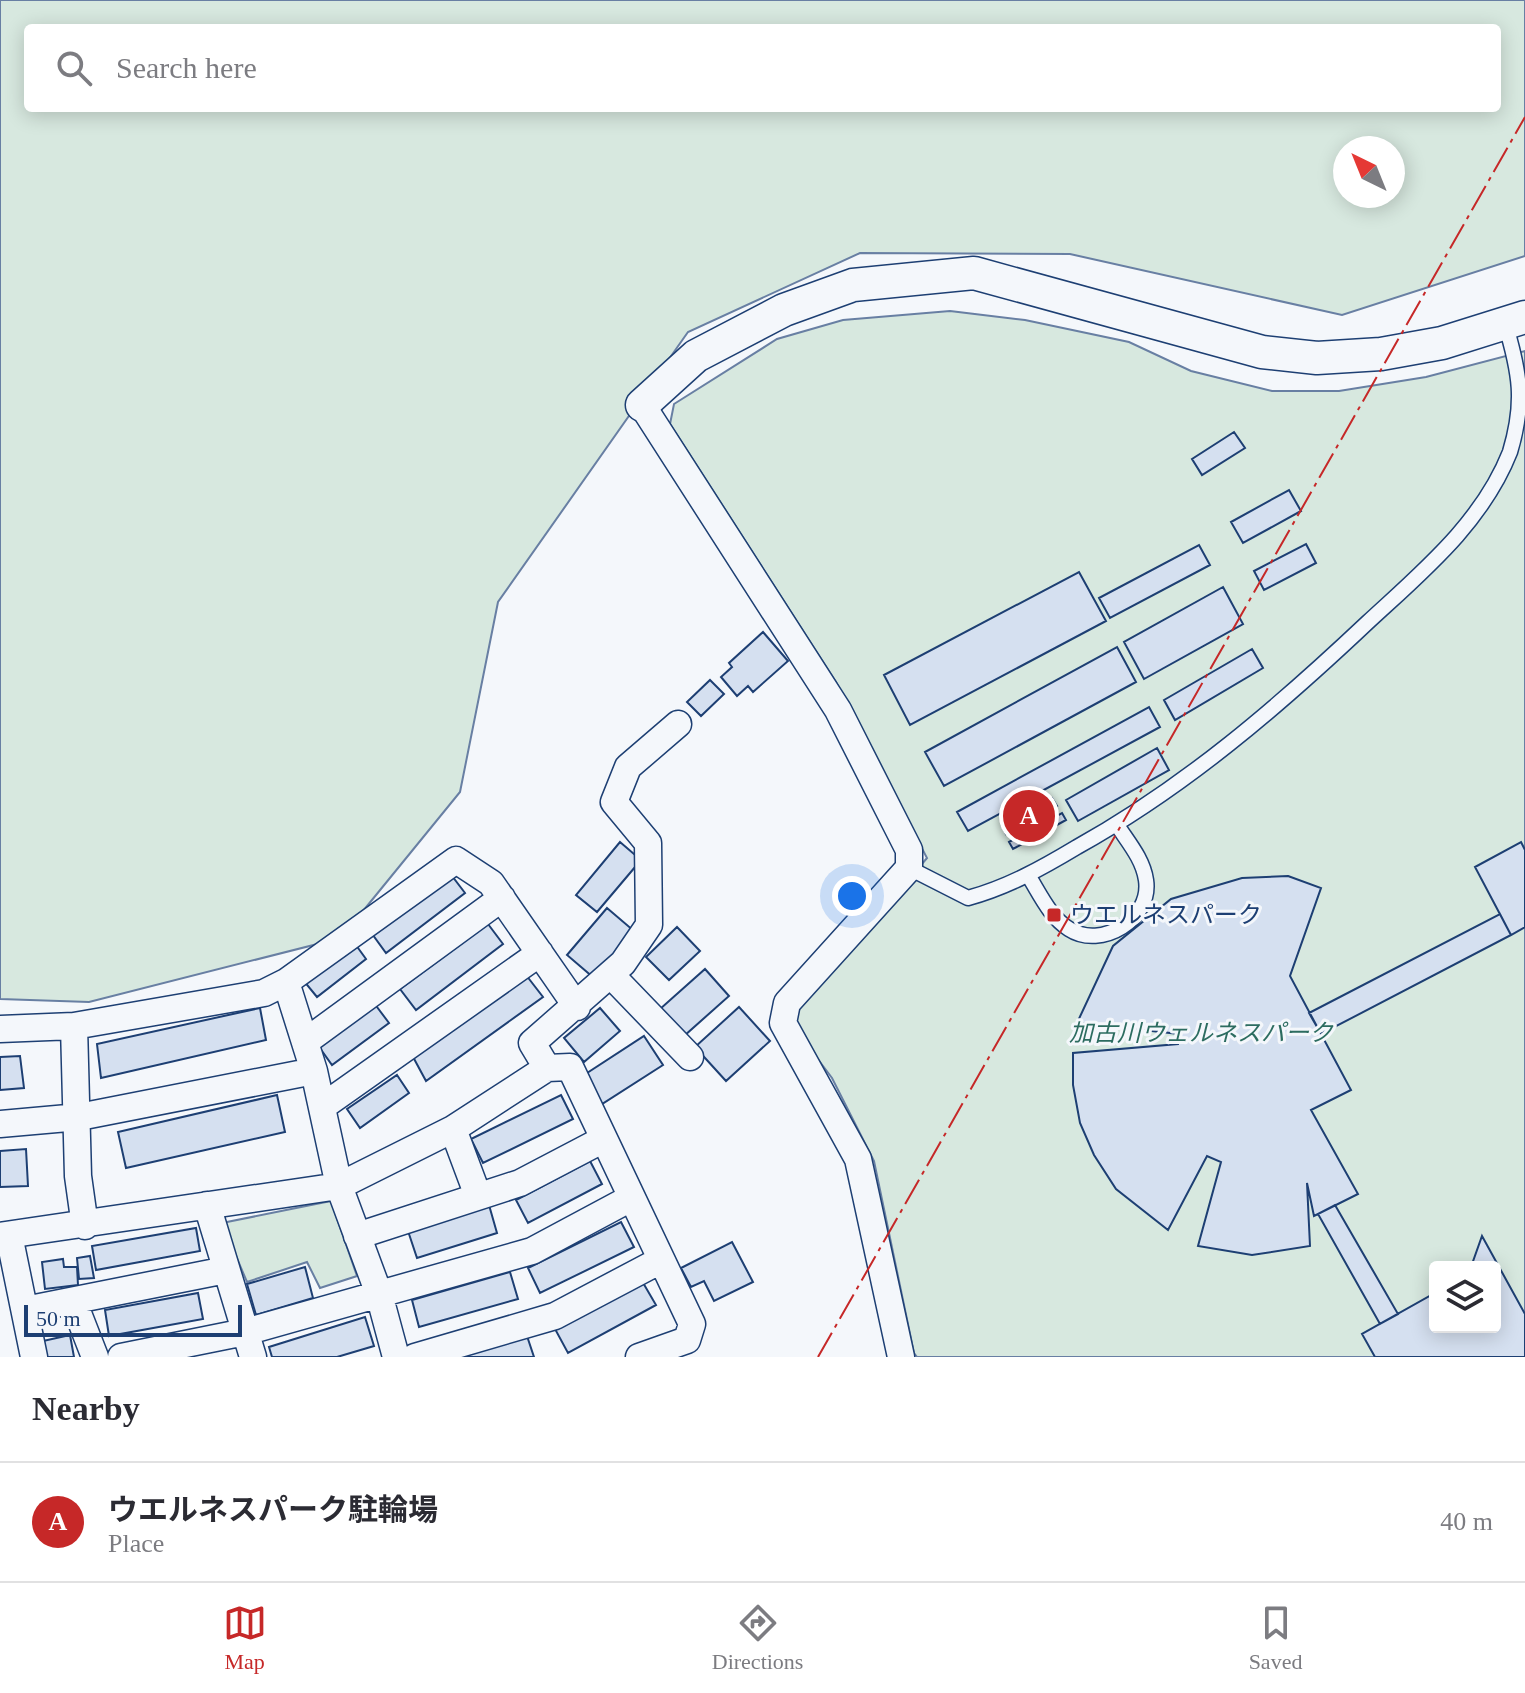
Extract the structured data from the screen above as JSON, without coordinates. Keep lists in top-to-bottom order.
{
  "parks": ["加古川ウェルネスパーク"],
  "places": {
    "transit": ["ウエルネスパーク"]
  },
  "scale_bar": "50 m",
  "north": "top left",
  "page": {
    "search": "Search here",
    "pins": "A",
    "scale": "50 m",
    "heading": "Nearby",
    "list": [
      {
        "mark": "A",
        "name": "ウエルネスパーク駐輪場",
        "note": "Place",
        "value": "40 m"
      }
    ],
    "nav": ["Map", "Directions", "Saved"]
  }
}
